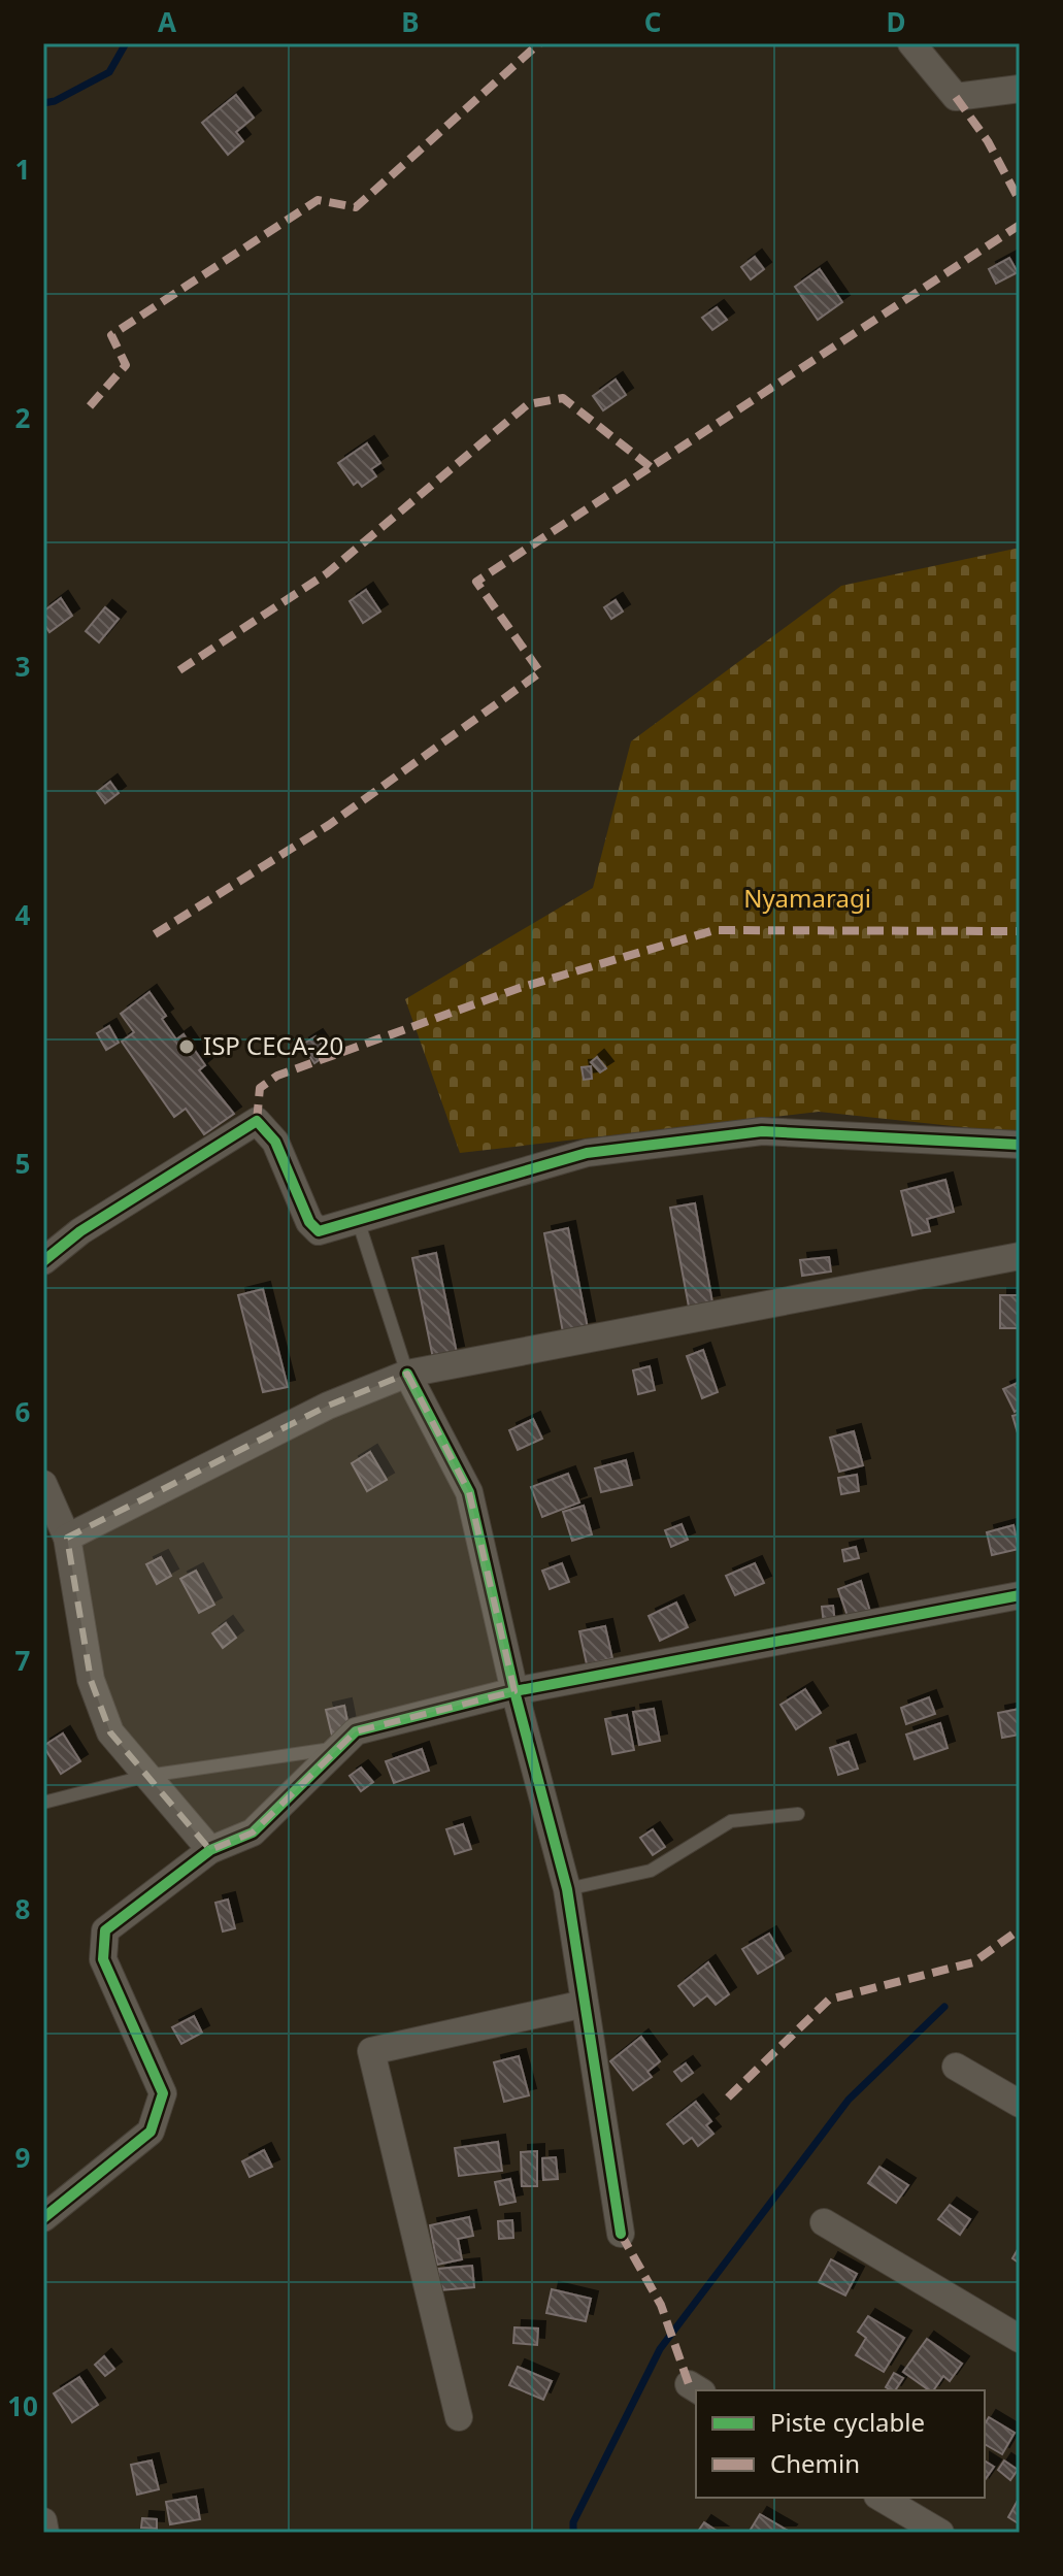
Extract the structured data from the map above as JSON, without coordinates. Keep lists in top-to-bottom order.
{
  "parks": ["Nyamaragi"],
  "places": ["ISP CECA-20"],
  "legend": ["Piste cyclable", "Chemin"],
  "grid": {
    "columns": [
      "A",
      "B",
      "C",
      "D"
    ],
    "rows": [
      "1",
      "2",
      "3",
      "4",
      "5",
      "6",
      "7",
      "8",
      "9",
      "10"
    ]
  }
}
